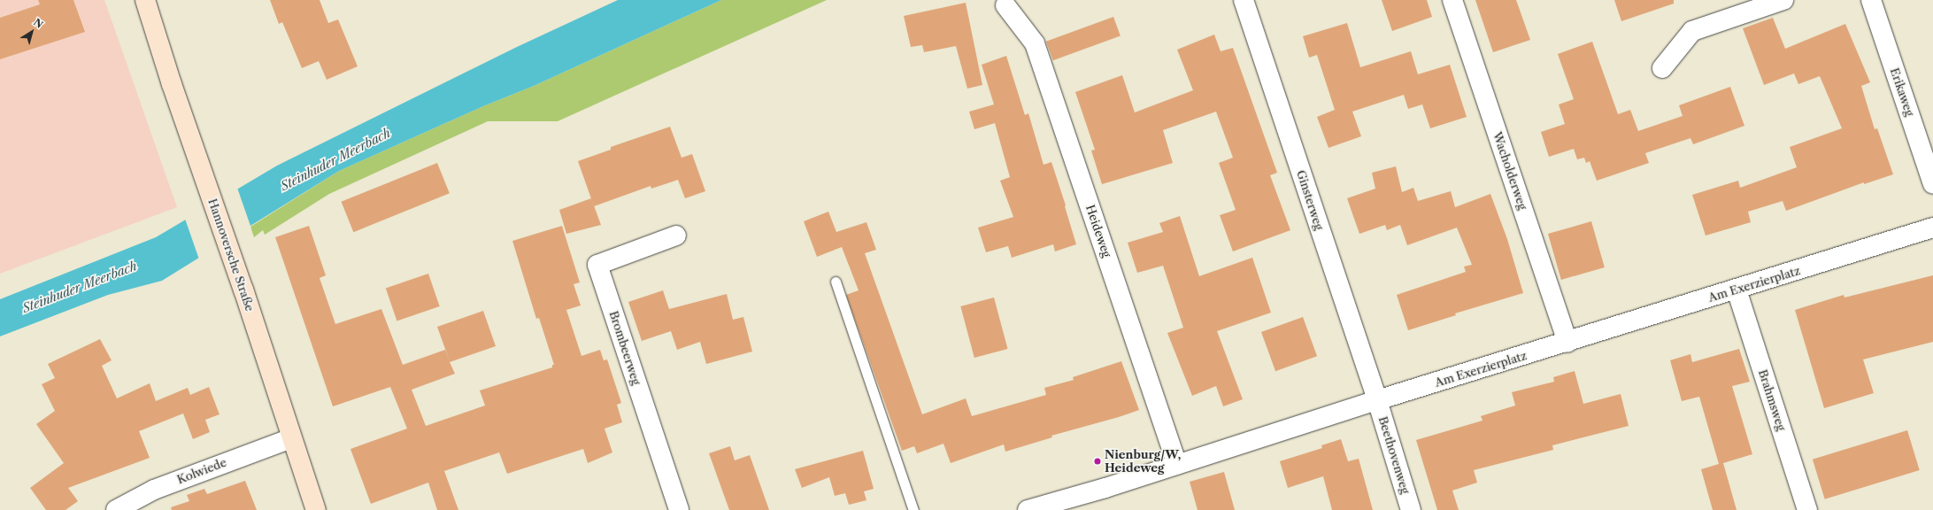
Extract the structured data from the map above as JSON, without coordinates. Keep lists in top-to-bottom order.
{
  "streets": {
    "street": [
      "Erikaweg",
      "Wacholderweg",
      "Ginsterweg",
      "Heideweg",
      "Hannoversche Straße",
      "Am Exerzierplatz",
      "Brombeerweg",
      "Brahmsweg",
      "Beethovenweg",
      "Kolwiede"
    ]
  },
  "crossings": [
    ["Wacholderweg", "Am Exerzierplatz"],
    ["Ginsterweg", "Am Exerzierplatz"],
    ["Ginsterweg", "Beethovenweg"],
    ["Heideweg", "Am Exerzierplatz"],
    ["Hannoversche Straße", "Kolwiede"],
    ["Am Exerzierplatz", "Brahmsweg"],
    ["Am Exerzierplatz", "Beethovenweg"]
  ],
  "water": ["Steinhuder Meerbach"],
  "places": ["Nienburg/W, Heideweg"],
  "north": "top right"
}
